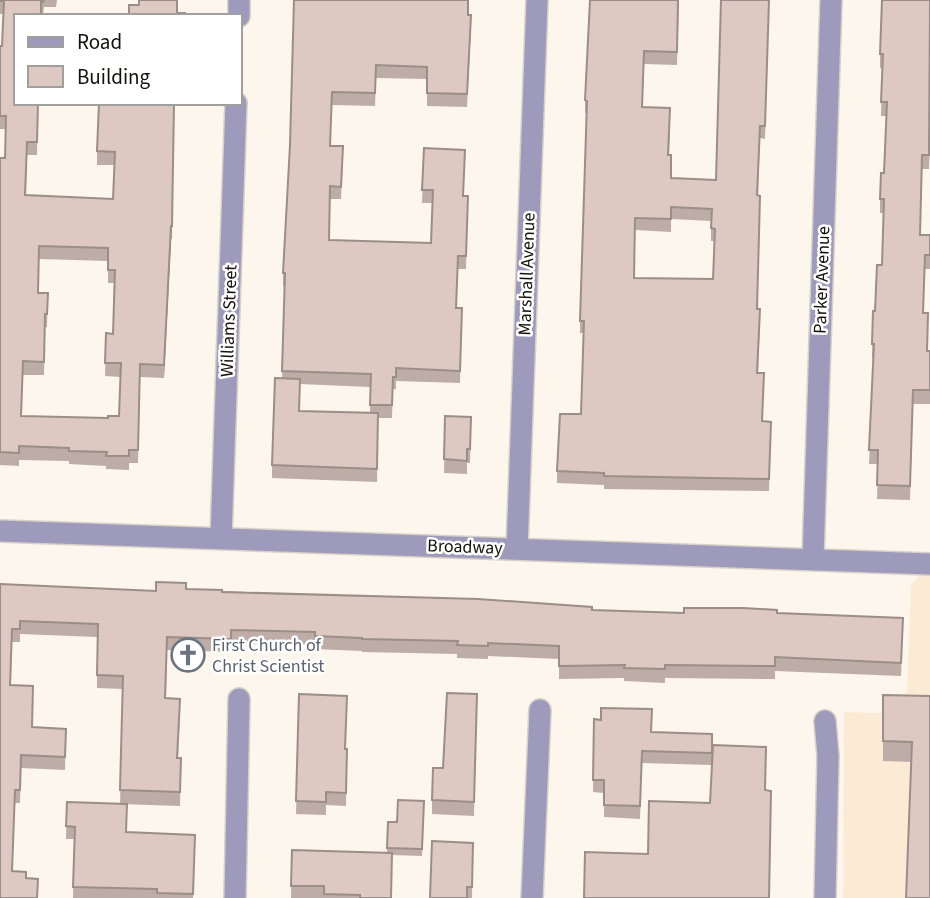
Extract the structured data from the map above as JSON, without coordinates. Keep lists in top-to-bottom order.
{
  "streets": {
    "street": [
      "Marshall Avenue",
      "Parker Avenue",
      "Williams Street",
      "Broadway"
    ]
  },
  "crossings": [
    ["Marshall Avenue", "Broadway"],
    ["Parker Avenue", "Broadway"],
    ["Williams Street", "Broadway"]
  ],
  "places": {
    "church": ["First Church of Christ Scientist"]
  },
  "legend": ["Road", "Building"]
}
